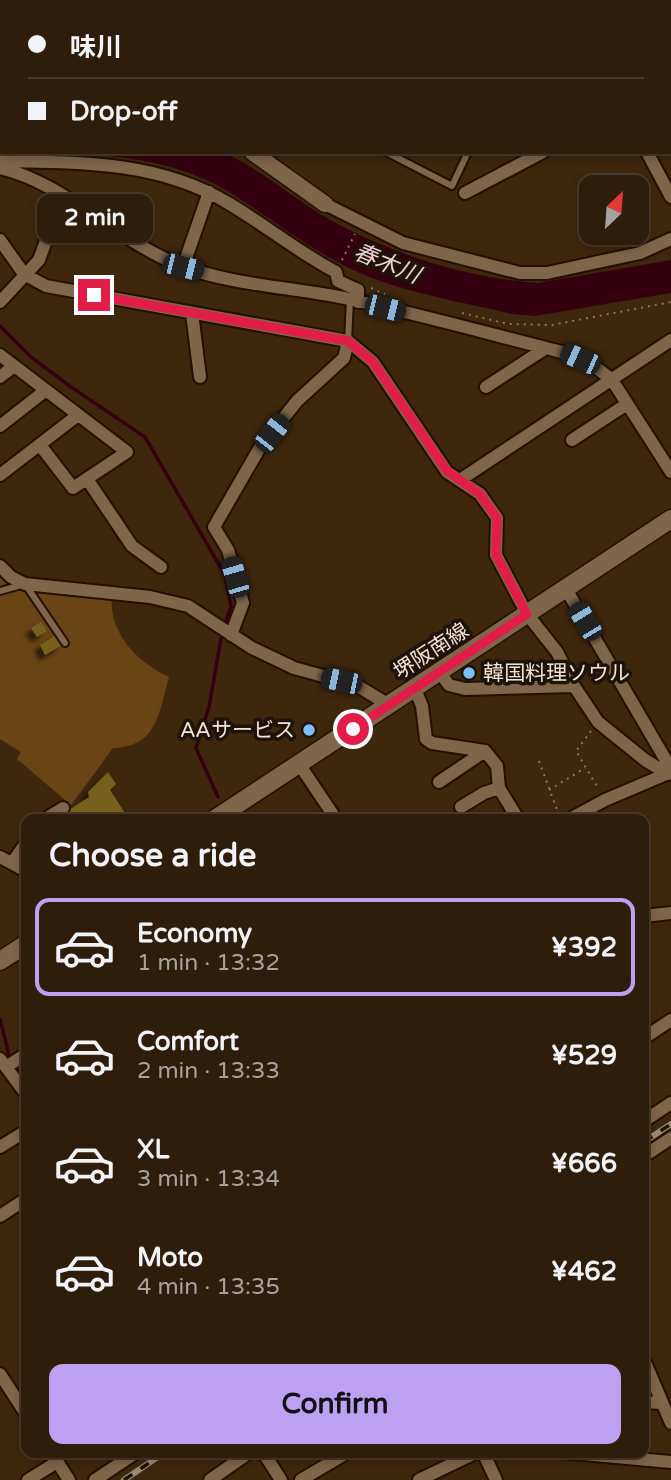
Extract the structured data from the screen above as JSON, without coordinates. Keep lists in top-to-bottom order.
{
  "streets": {
    "main road": ["堺阪南線"]
  },
  "water": ["春木川"],
  "places": ["韓国料理ソウル", "AAサービス"],
  "north": "top right",
  "page": {
    "banner": ["味川", "Drop-off"],
    "bubble": "2 min",
    "heading": "Choose a ride",
    "list": [
      {
        "name": "Economy",
        "note": "1 min · 13:32",
        "value": "¥392"
      },
      {
        "name": "Comfort",
        "note": "2 min · 13:33",
        "value": "¥529"
      },
      {
        "name": "XL",
        "note": "3 min · 13:34",
        "value": "¥666"
      },
      {
        "name": "Moto",
        "note": "4 min · 13:35",
        "value": "¥462"
      }
    ],
    "buttons": "Confirm"
  }
}
